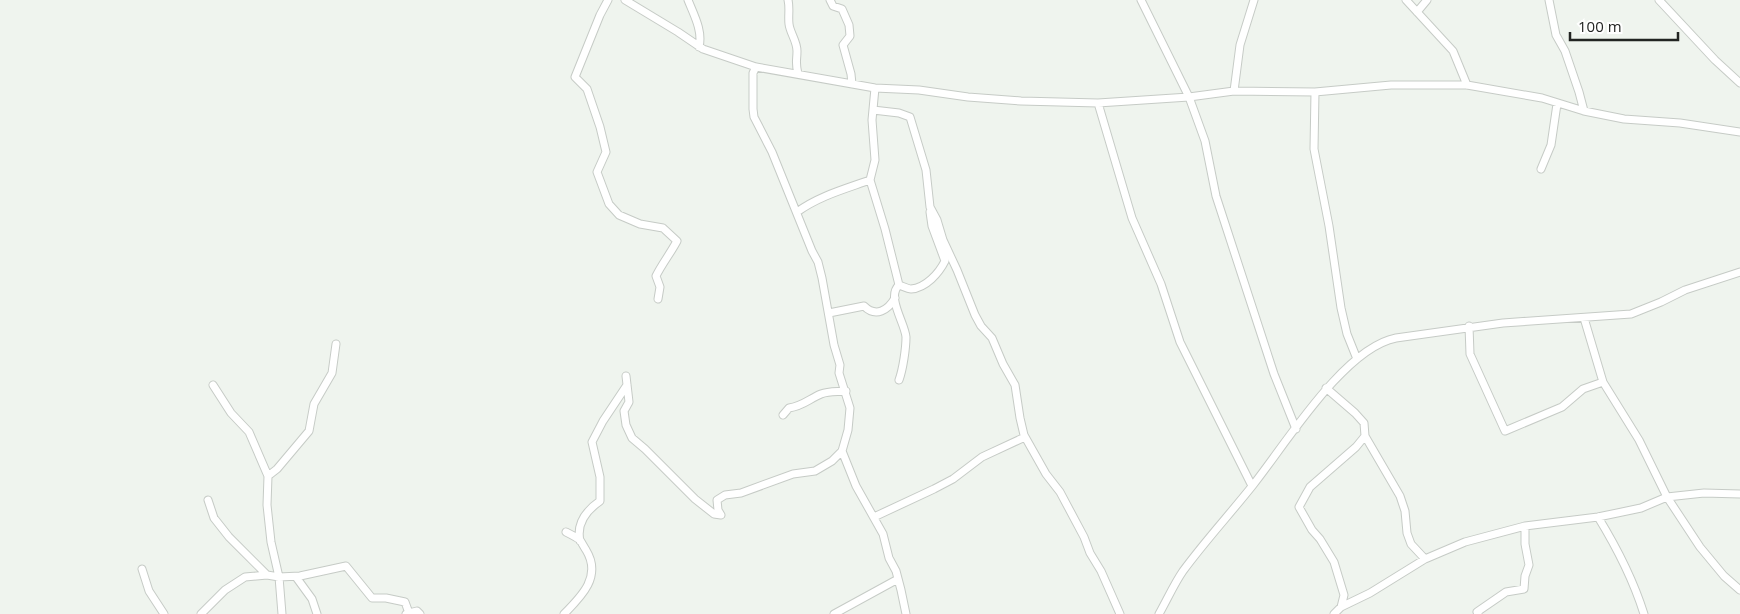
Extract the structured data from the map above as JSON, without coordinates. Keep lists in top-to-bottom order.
{
  "scale_bar": "100 m"
}
